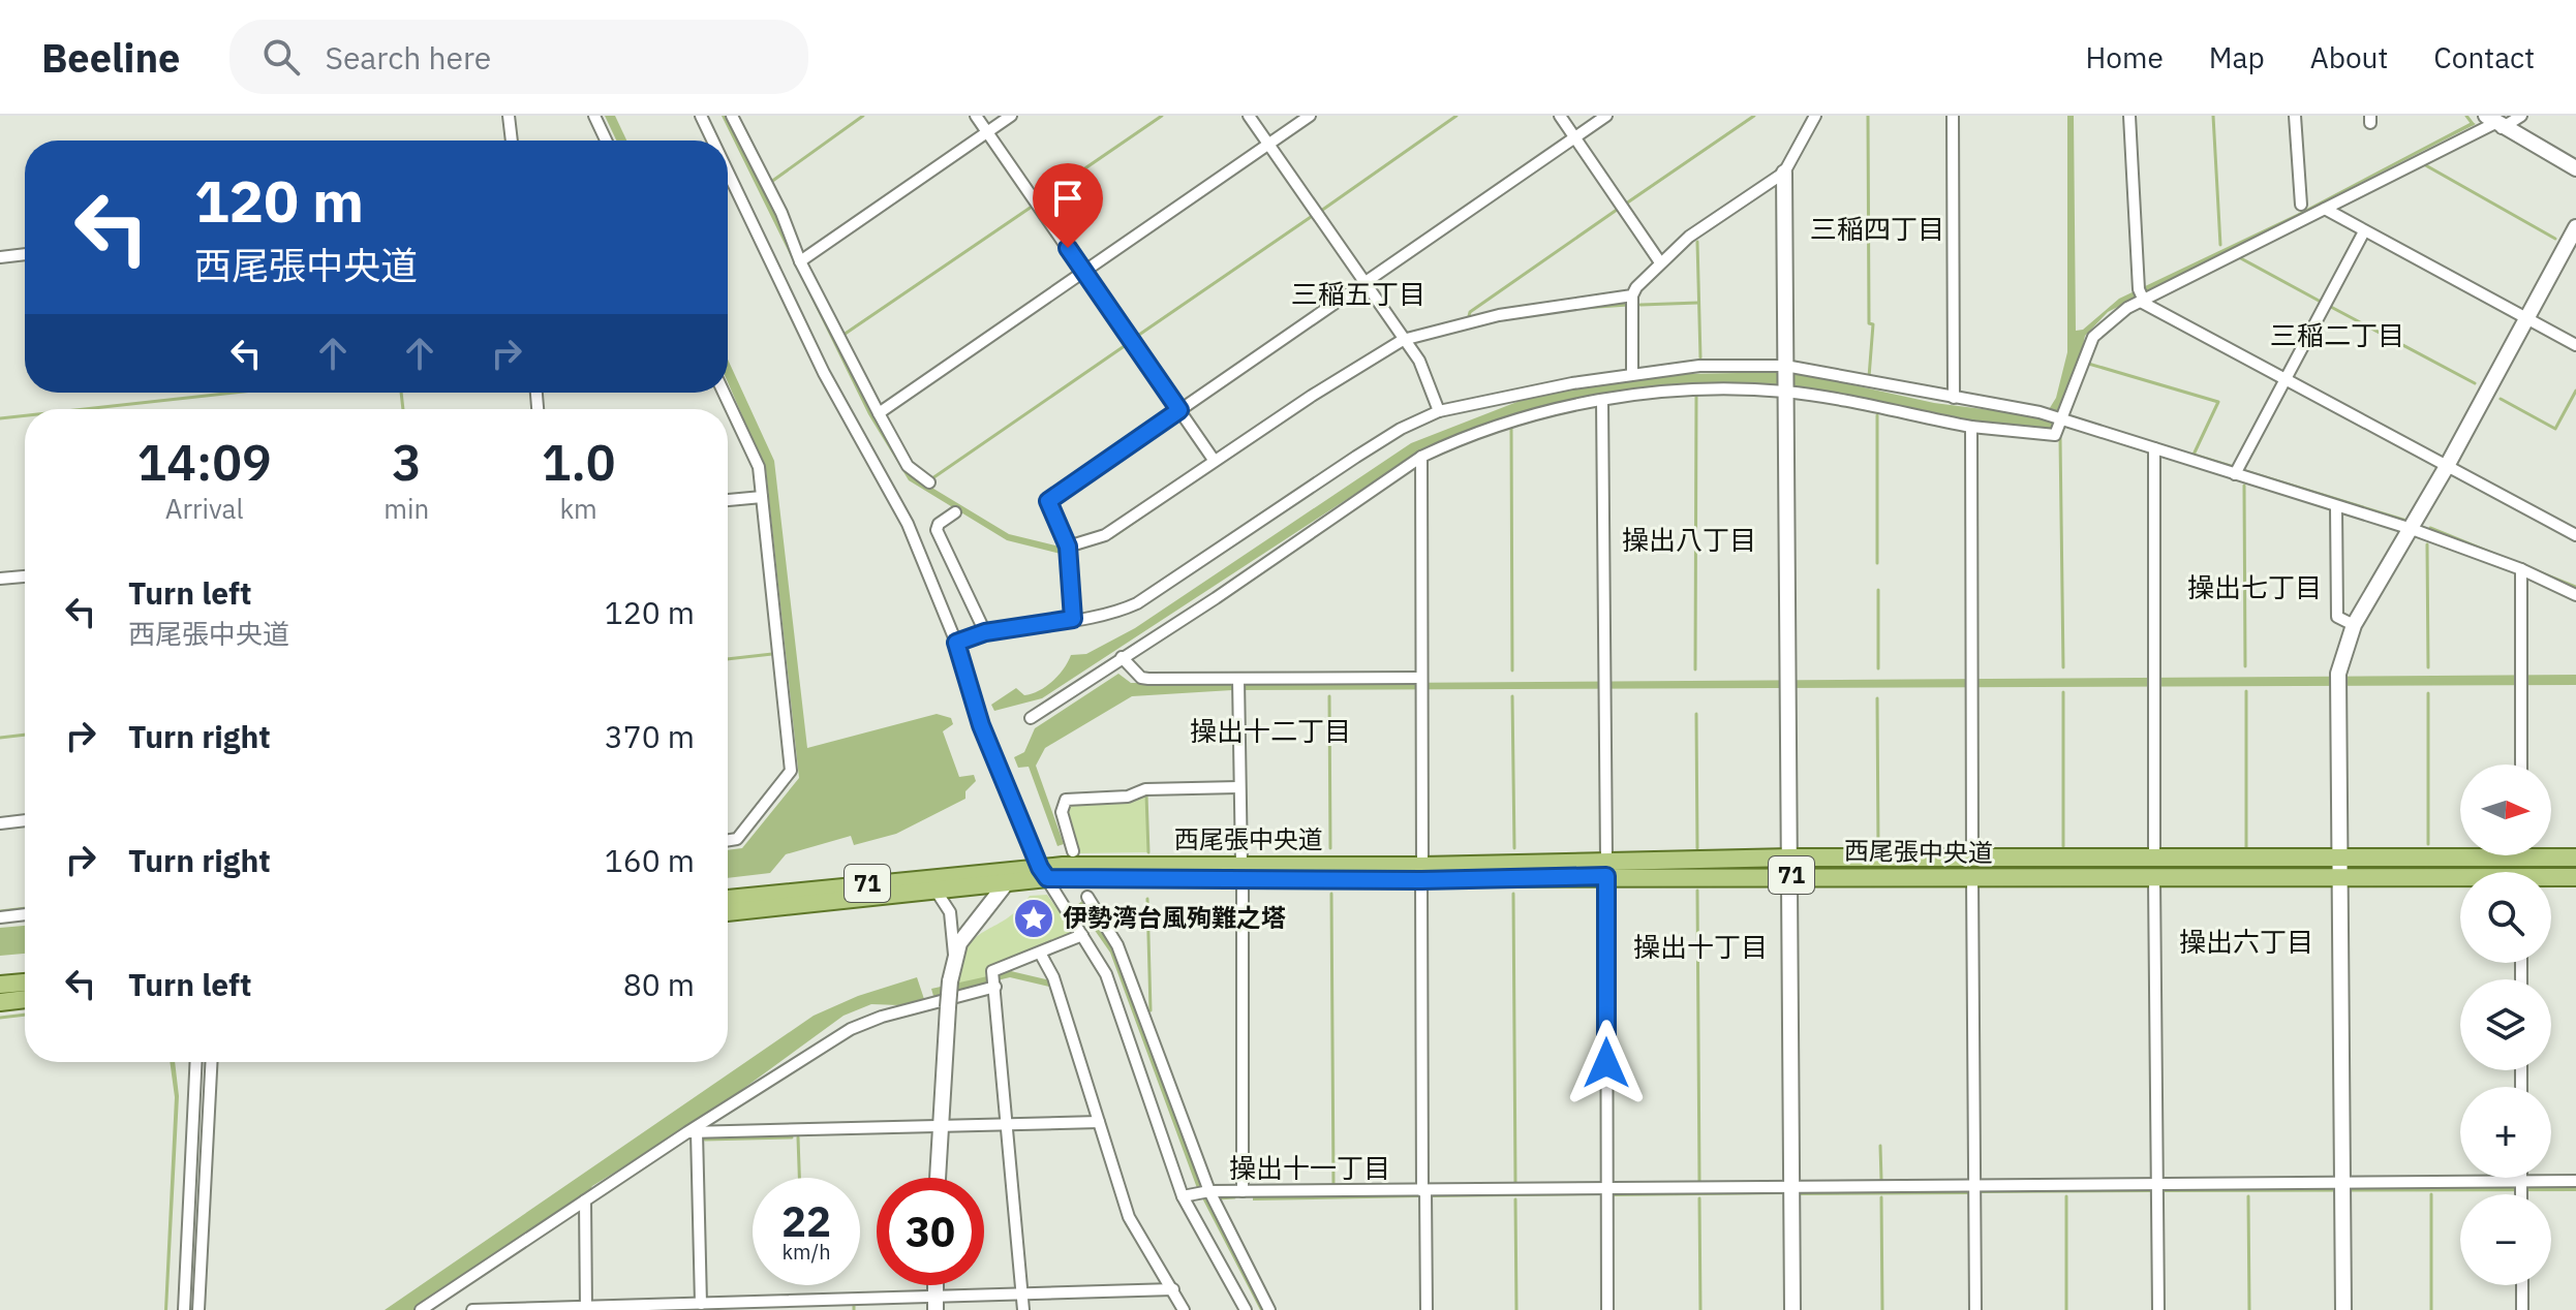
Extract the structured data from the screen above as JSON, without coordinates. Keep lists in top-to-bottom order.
{
  "streets": {
    "main road": ["西尾張中央道", "71"]
  },
  "districts": [
    "三稲四丁目",
    "三稲五丁目",
    "三稲二丁目",
    "操出八丁目",
    "操出七丁目",
    "操出十二丁目",
    "操出六丁目",
    "操出十丁目",
    "操出十一丁目"
  ],
  "places": {
    "place": ["伊勢湾台風殉難之塔"]
  },
  "north": "right",
  "page": {
    "header": "Beeline",
    "search": "Search here",
    "nav": [
      "Home",
      "Map",
      "About",
      "Contact"
    ],
    "turn": ["120 m", "西尾張中央道"],
    "eta": [
      "14:09",
      "Arrival",
      "3",
      "min",
      "1.0",
      "km"
    ],
    "list": [
      {
        "name": "Turn left",
        "note": "西尾張中央道",
        "value": "120 m"
      },
      {
        "name": "Turn right",
        "value": "370 m"
      },
      {
        "name": "Turn right",
        "value": "160 m"
      },
      {
        "name": "Turn left",
        "value": "80 m"
      }
    ],
    "map_buttons": ["+", "−"],
    "speed": "22 km/h",
    "limit": "30"
  }
}
